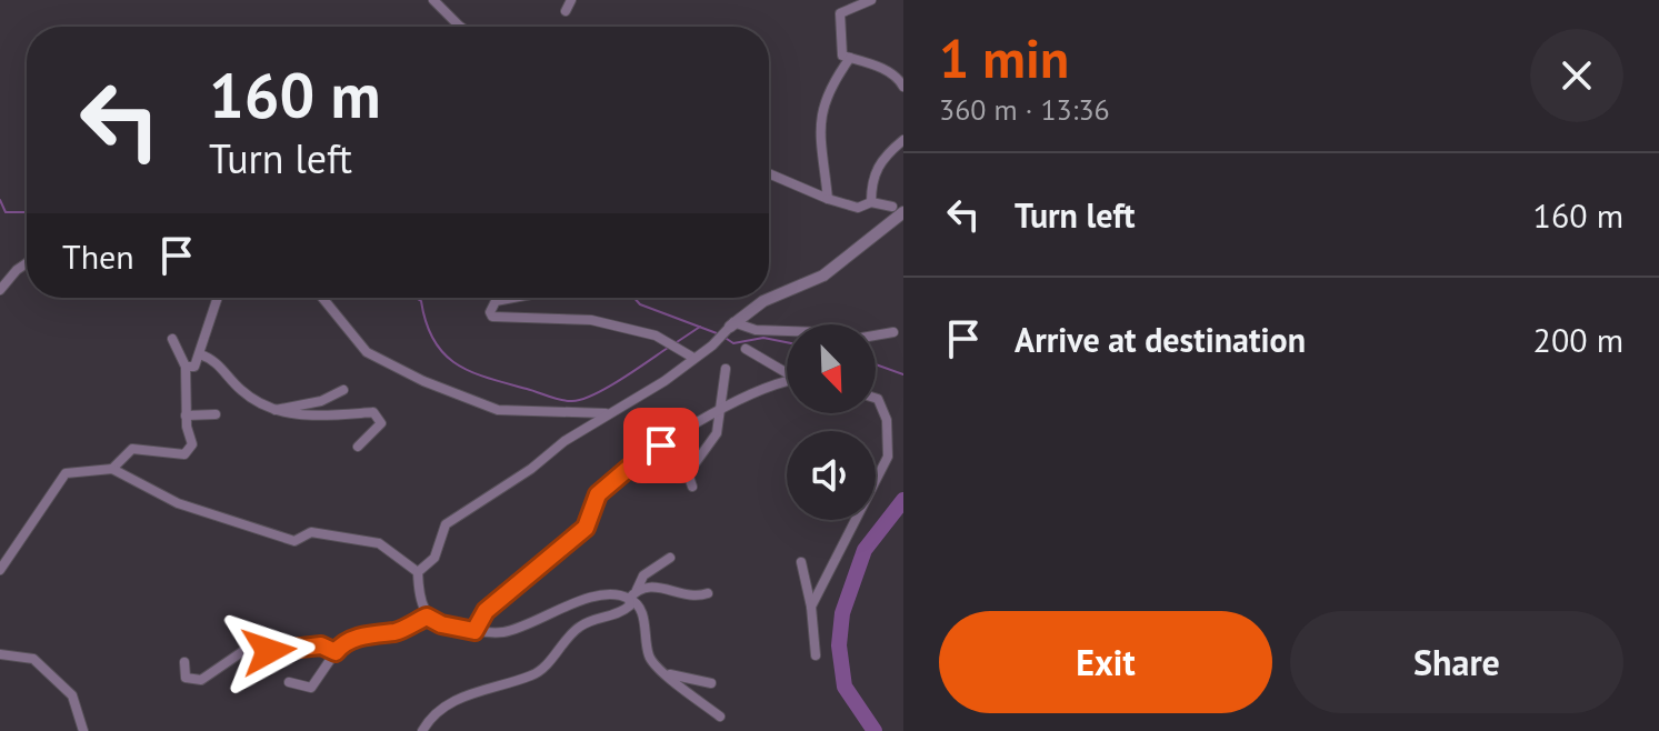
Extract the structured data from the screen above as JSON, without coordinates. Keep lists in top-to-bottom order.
{
  "north": "bottom right",
  "page": {
    "heading": ["1 min", "360 m · 13:36"],
    "turn": ["160 m", "Turn left"],
    "list": [
      {
        "name": "Turn left",
        "value": "160 m"
      },
      {
        "name": "Arrive at destination",
        "value": "200 m"
      }
    ],
    "then": "Then",
    "buttons": ["Exit", "Share"]
  }
}
